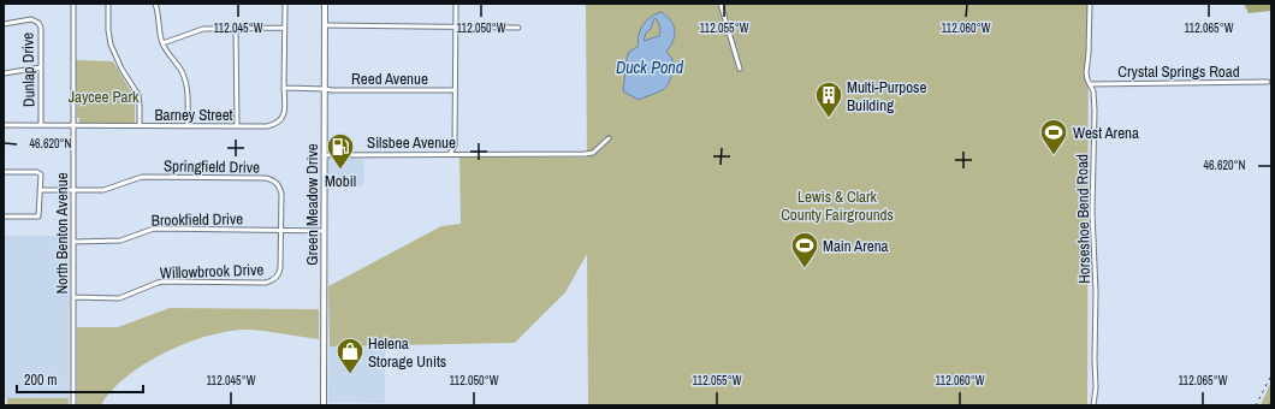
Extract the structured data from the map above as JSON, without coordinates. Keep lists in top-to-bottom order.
{
  "streets": {
    "main road": ["Green Meadow Drive"],
    "street": [
      "Dunlap Drive",
      "Crystal Springs Road",
      "Reed Avenue",
      "Barney Street",
      "Silsbee Avenue",
      "Springfield Drive",
      "Brookfield Drive",
      "Horseshoe Bend Road",
      "North Benton Avenue",
      "Willowbrook Drive"
    ]
  },
  "crossings": [
    ["Dunlap Drive", "Barney Street"],
    ["Crystal Springs Road", "Horseshoe Bend Road"],
    ["Reed Avenue", "Green Meadow Drive"],
    ["Barney Street", "North Benton Avenue"],
    ["Silsbee Avenue", "Green Meadow Drive"],
    ["Springfield Drive", "Brookfield Drive"],
    ["Springfield Drive", "North Benton Avenue"],
    ["Springfield Drive", "Willowbrook Drive"],
    ["Green Meadow Drive", "Brookfield Drive"],
    ["Brookfield Drive", "North Benton Avenue"],
    ["Brookfield Drive", "Willowbrook Drive"],
    ["North Benton Avenue", "Willowbrook Drive"]
  ],
  "water": ["Duck Pond"],
  "parks": ["Jaycee Park", "Lewis & Clark County Fairgrounds"],
  "places": {
    "building": ["Multi-Purpose Building"],
    "sports": ["West Arena", "Main Arena"],
    "fuel station": ["Mobil"],
    "shop": ["Helena Storage Units"]
  },
  "scale_bar": "200 m",
  "coordinates": [
    "112.045°W",
    "112.050°W",
    "112.055°W",
    "112.060°W",
    "112.065°W",
    "46.620°N"
  ]
}
